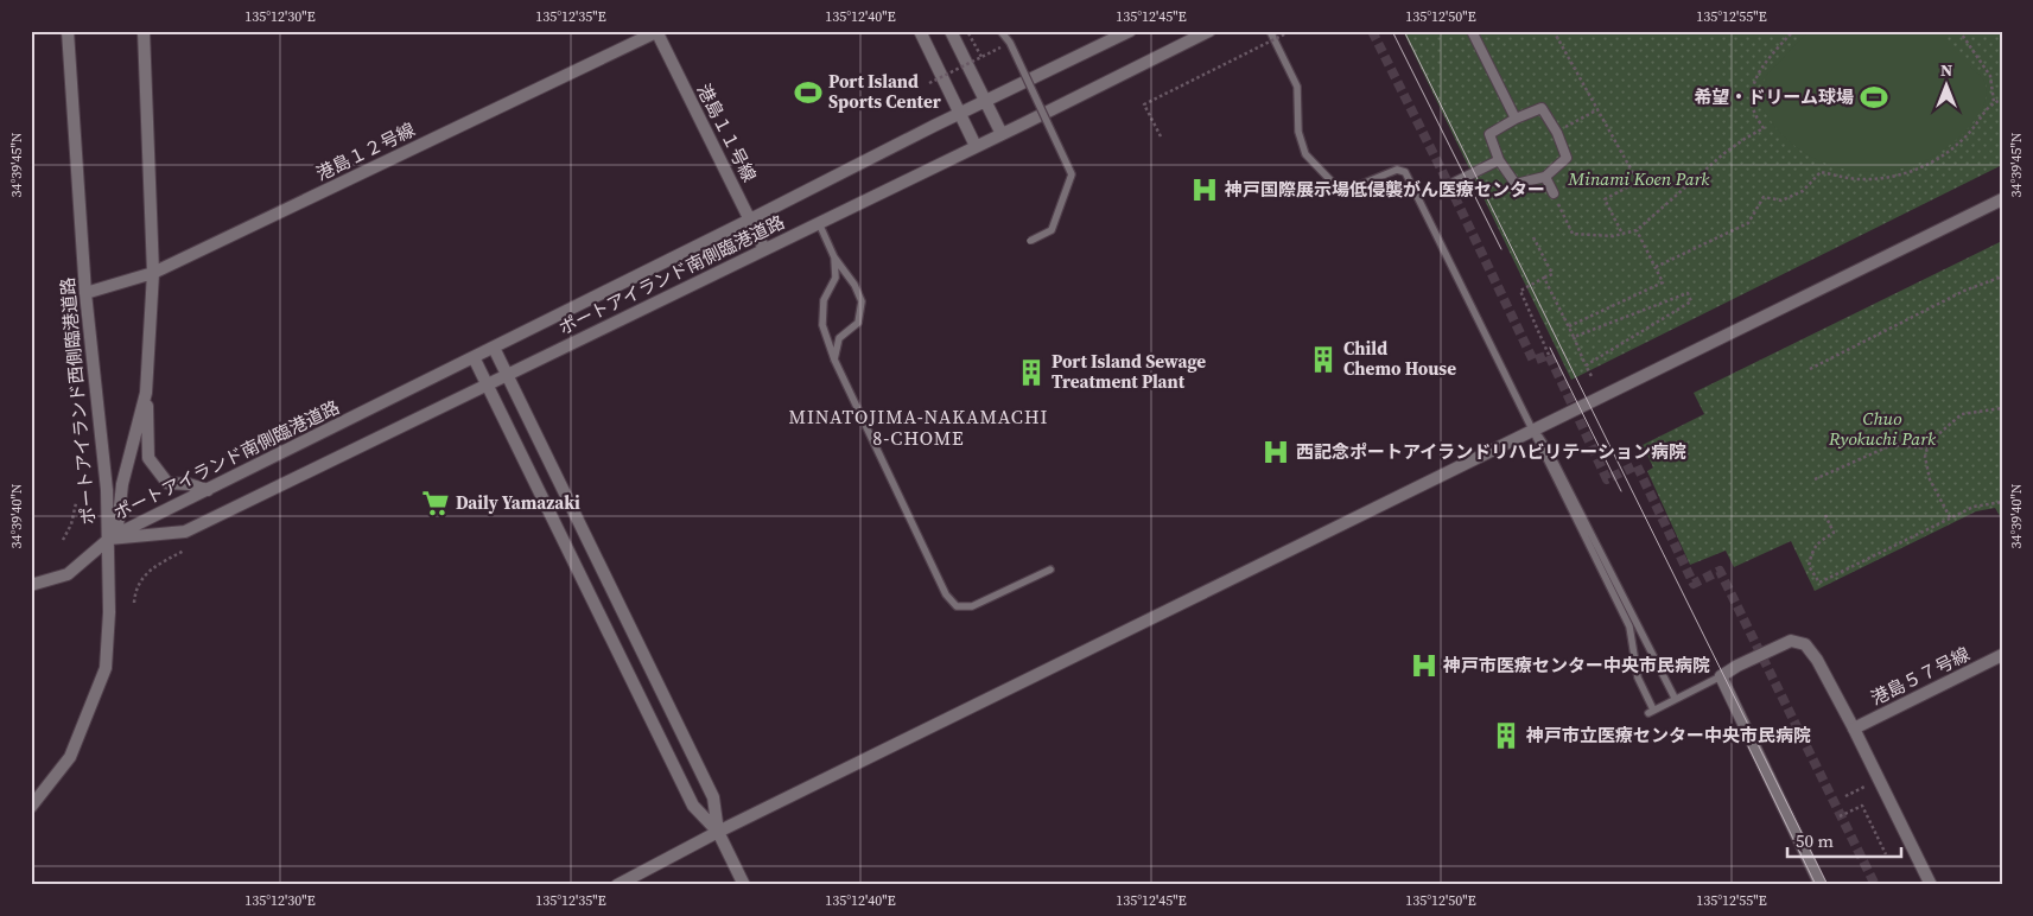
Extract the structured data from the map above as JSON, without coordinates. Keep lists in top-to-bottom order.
{
  "streets": {
    "street": [
      "港島１１号線",
      "港島１２号線",
      "ポートアイランド南側臨港道路",
      "ポートアイランド西側臨港道路",
      "港島５７号線"
    ]
  },
  "crossings": [
    ["港島１１号線", "港島１２号線"],
    ["港島１１号線", "ポートアイランド南側臨港道路"],
    ["港島１２号線", "ポートアイランド西側臨港道路"],
    ["ポートアイランド南側臨港道路", "ポートアイランド西側臨港道路"]
  ],
  "districts": ["MINATOJIMA-NAKAMACHI 8-CHOME"],
  "parks": ["Minami Koen Park", "Chuo Ryokuchi Park"],
  "places": {
    "sports": ["Port Island Sports Center", "希望・ドリーム球場"],
    "hospital": ["神戸国際展示場低侵襲がん医療センター", "西記念ポートアイランドリハビリテーション病院", "神戸市医療センター中央市民病院"],
    "building": ["Child Chemo House", "Port Island Sewage Treatment Plant", "神戸市立医療センター中央市民病院"],
    "supermarket": ["Daily Yamazaki"]
  },
  "scale_bar": "50 m",
  "north": "top",
  "coordinates": [
    "135°12'30\"E",
    "135°12'35\"E",
    "135°12'40\"E",
    "135°12'45\"E",
    "135°12'50\"E",
    "135°12'55\"E",
    "34°39'45\"N",
    "34°39'40\"N"
  ]
}
